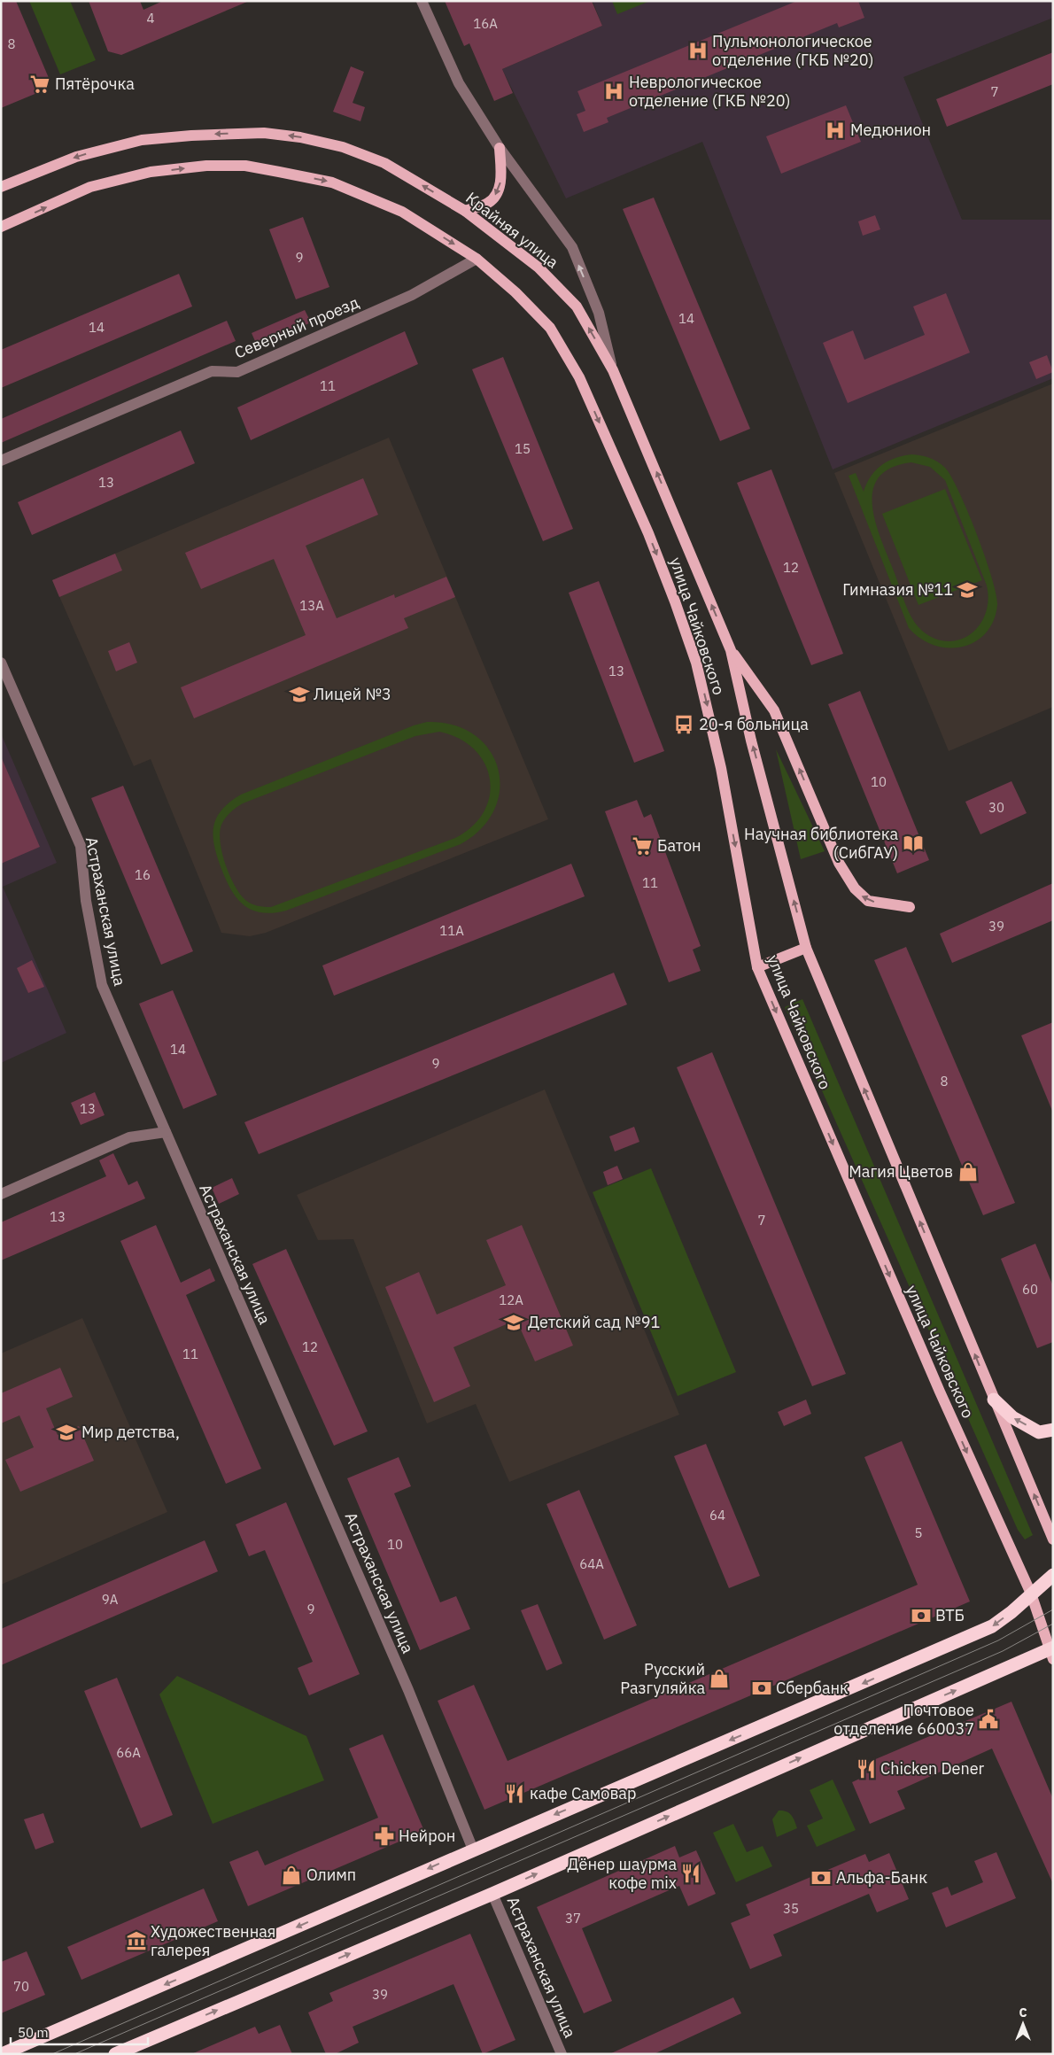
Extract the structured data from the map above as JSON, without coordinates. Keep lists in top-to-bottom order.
{
  "streets": {
    "main road": ["Крайняя улица", "улица Чайковского"],
    "street": ["Северный проезд", "Астраханская улица"]
  },
  "crossings": [
    ["Крайняя улица", "улица Чайковского"],
    ["Северный проезд", "улица Чайковского"]
  ],
  "one_way": ["Крайняя улица"],
  "places": {
    "hospital": ["Пульмонологическое отделение (ГКБ №20)", "Неврологическое отделение (ГКБ №20)", "Медюнион"],
    "supermarket": ["Пятёрочка", "Батон"],
    "school or university": [
      "Гимназия №11",
      "Лицей №3",
      "Детский сад №91",
      "Мир детства,"
    ],
    "bus stop": ["20-я больница"],
    "library": ["Научная библиотека (СибГАУ)"],
    "shop": ["Магия Цветов", "Русский Разгуляйка", "Олимп"],
    "bank": ["ВТБ", "Сбербанк", "Альфа-Банк"],
    "public building": ["Почтовое отделение 660037"],
    "restaurant": ["Chicken Dener", "кафе Самовар", "Дёнер шаурма кофе mix"],
    "pharmacy": ["Нейрон"],
    "museum": ["Художественная галерея"]
  },
  "house_numbers": [
    "4",
    "16А",
    "8",
    "7",
    "9",
    "14",
    "14",
    "11",
    "15",
    "13",
    "12",
    "13А",
    "13",
    "10",
    "30",
    "16",
    "11",
    "39",
    "11А",
    "14",
    "9",
    "8",
    "13",
    "13",
    "7",
    "60",
    "12А",
    "12",
    "11",
    "64",
    "5",
    "10",
    "64А",
    "9А",
    "9",
    "66А",
    "35",
    "37",
    "70",
    "39"
  ],
  "scale_bar": "50 m",
  "north": "top"
}
